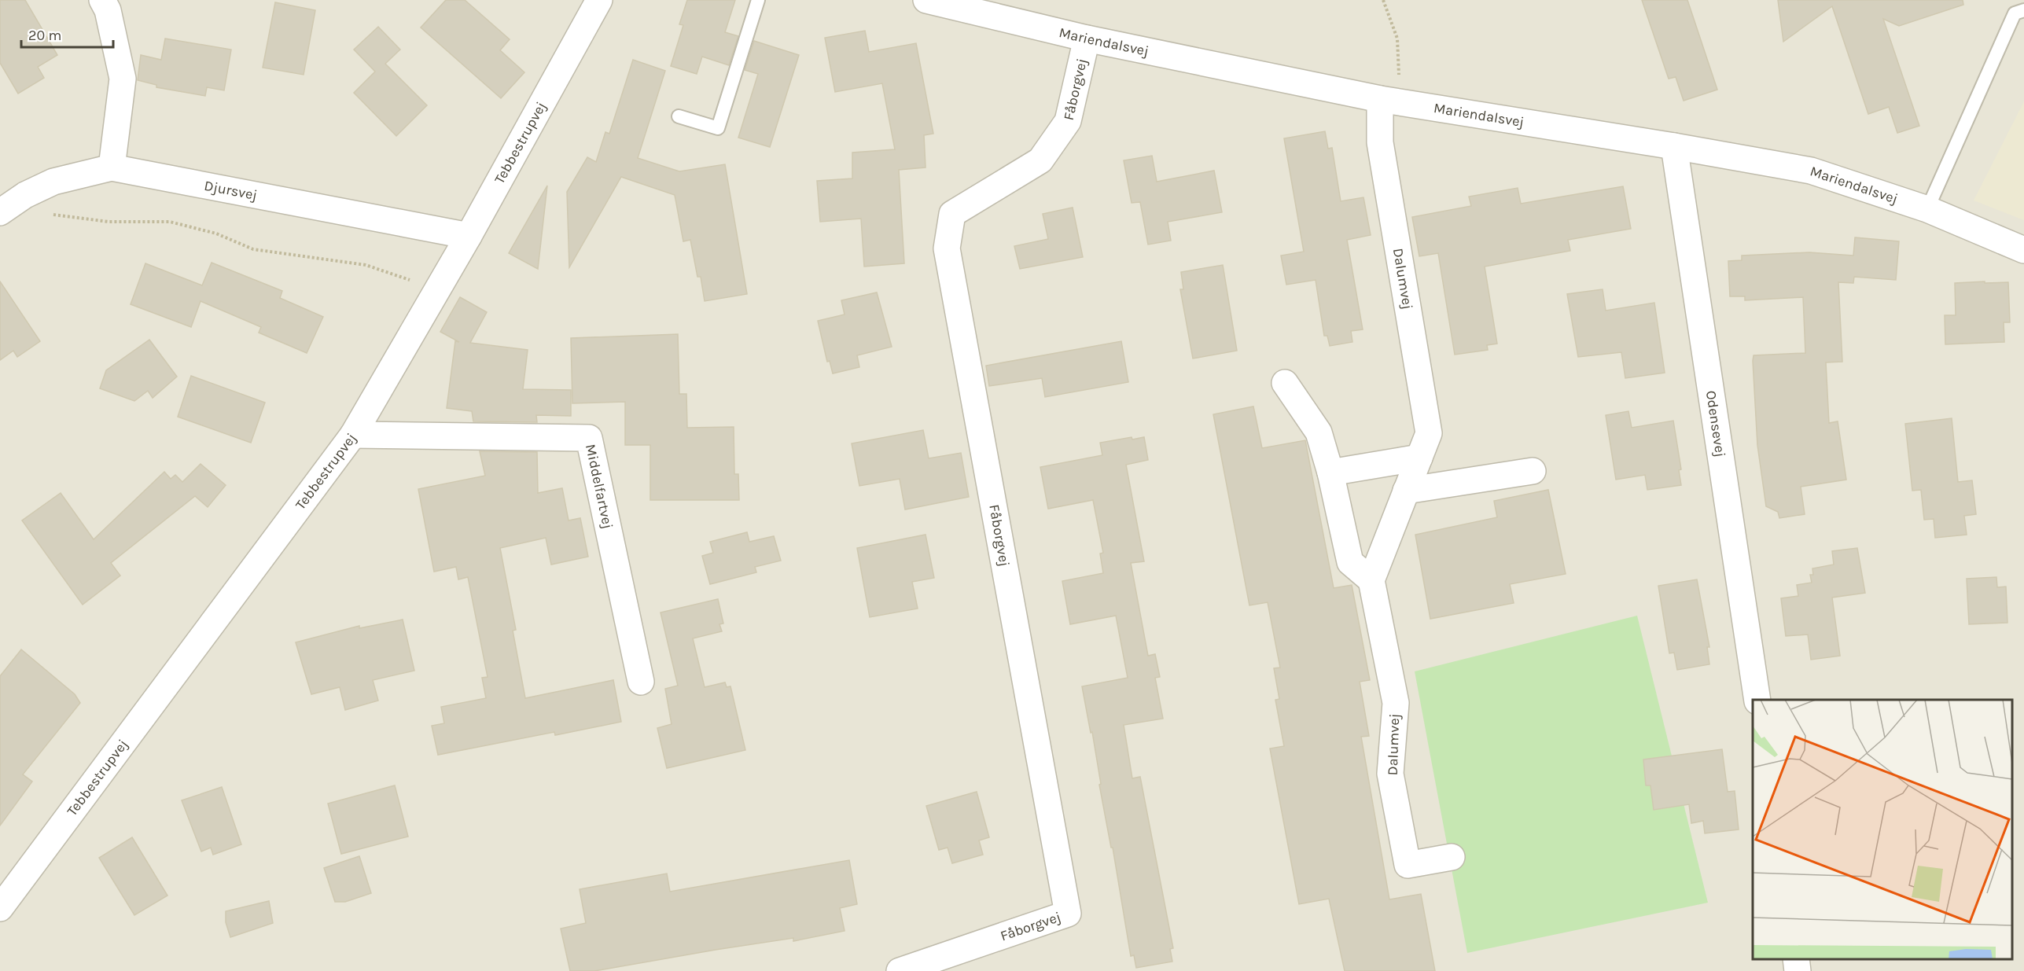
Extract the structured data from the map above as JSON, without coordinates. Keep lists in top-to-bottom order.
{
  "streets": {
    "street": [
      "Mariendalsvej",
      "Fåborgvej",
      "Tebbestrupvej",
      "Djursvej",
      "Dalumvej",
      "Odensevej",
      "Middelfartvej"
    ]
  },
  "crossings": [
    ["Mariendalsvej", "Fåborgvej"],
    ["Mariendalsvej", "Dalumvej"],
    ["Mariendalsvej", "Odensevej"],
    ["Tebbestrupvej", "Djursvej"],
    ["Tebbestrupvej", "Middelfartvej"]
  ],
  "scale_bar": "20 m"
}
